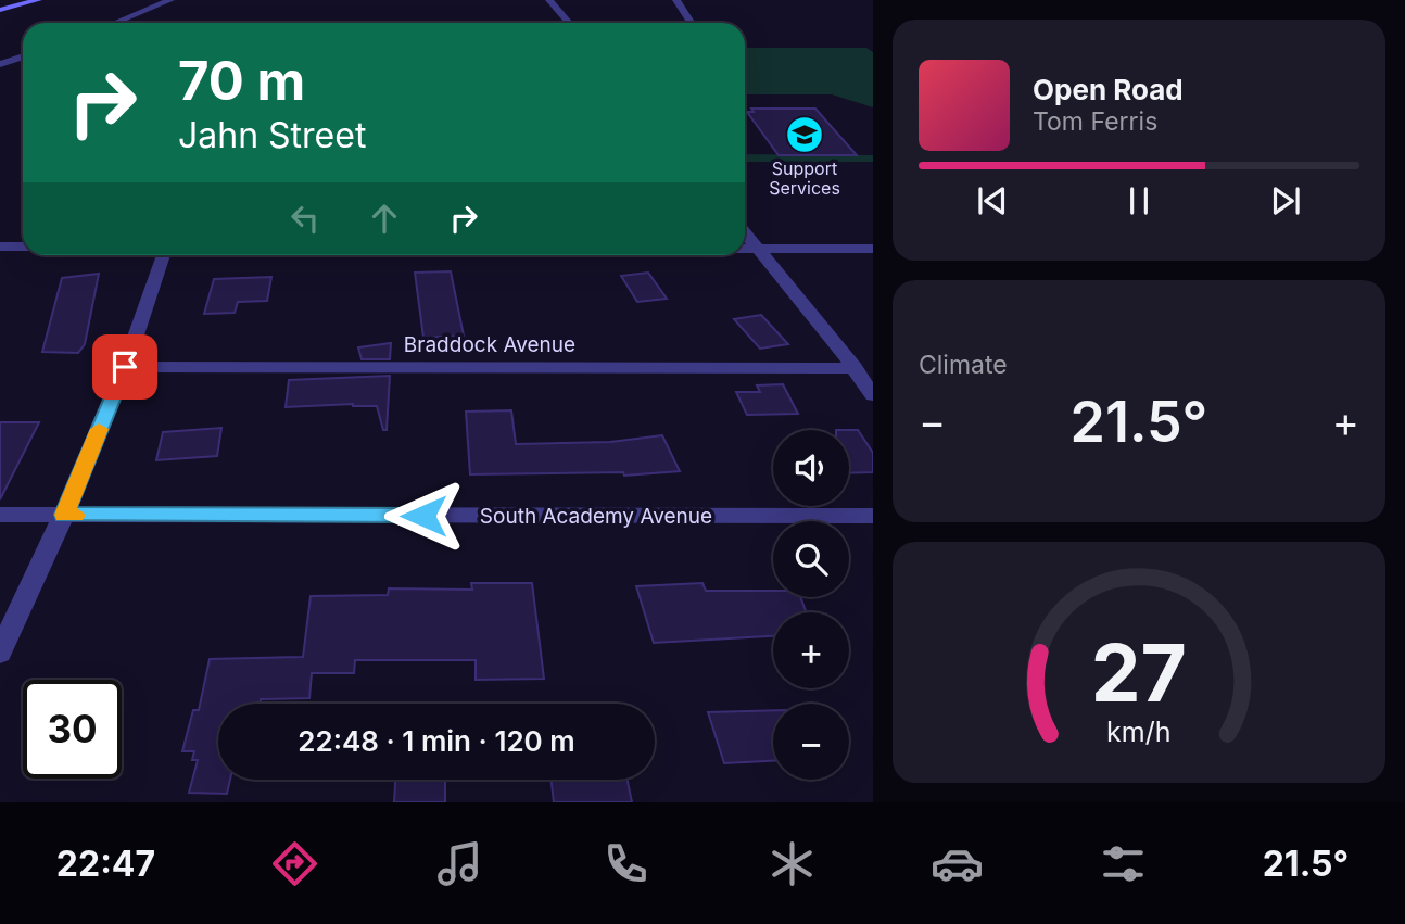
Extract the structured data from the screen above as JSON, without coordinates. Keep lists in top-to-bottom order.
{
  "streets": {
    "street": ["Braddock Avenue", "South Academy Avenue"]
  },
  "places": {
    "school or university": ["Support Services"]
  },
  "page": {
    "turn": ["70 m", "Jahn Street"],
    "song": ["Open Road", "Tom Ferris"],
    "tile": "Climate",
    "heat": ["−", "21.5°", "+"],
    "map_buttons": ["+", "−"],
    "limit": "30",
    "trip": "22:48 · 1 min · 120 m",
    "tabs": ["22:47", "21.5°"],
    "gauge": ["27", "km/h"]
  }
}
